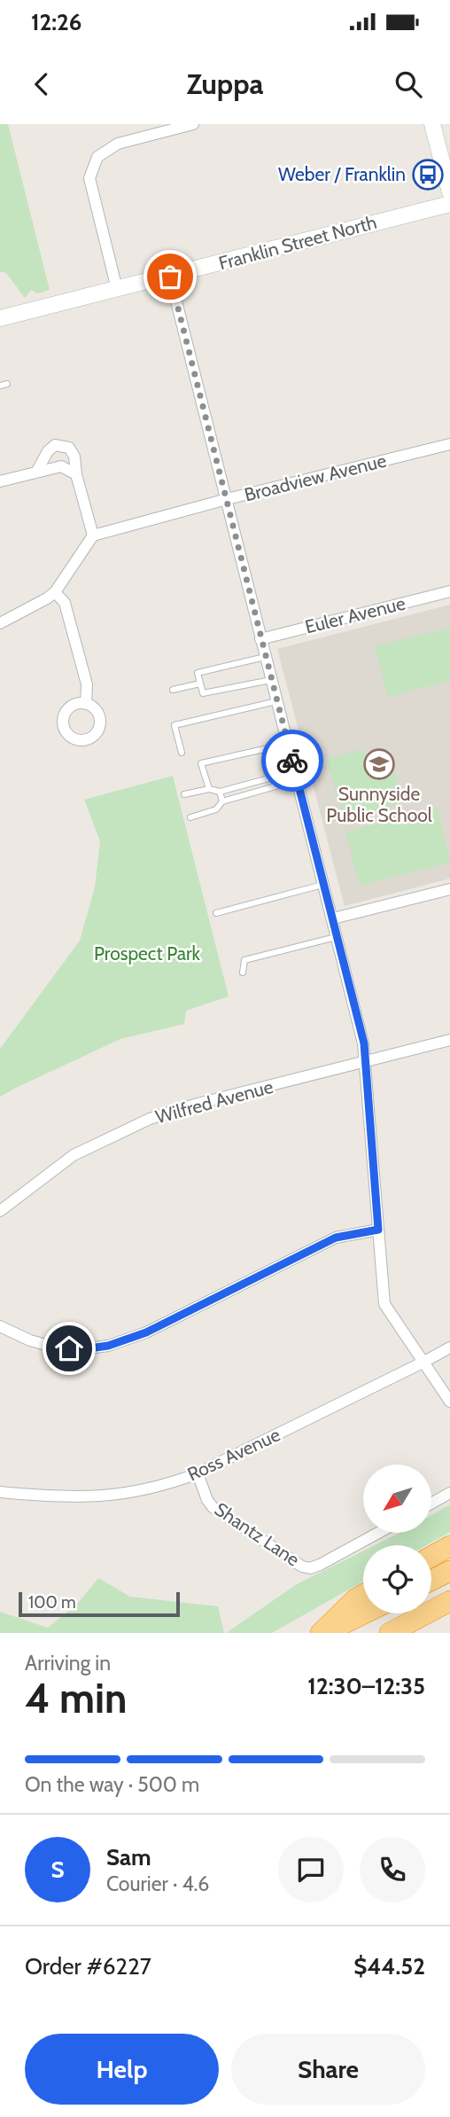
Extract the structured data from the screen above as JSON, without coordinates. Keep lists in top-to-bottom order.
{
  "streets": {
    "street": [
      "Franklin Street North",
      "Broadview Avenue",
      "Euler Avenue",
      "Wilfred Avenue",
      "Ross Avenue",
      "Shantz Lane"
    ]
  },
  "crossings": [
    ["Ross Avenue", "Shantz Lane"]
  ],
  "parks": ["Prospect Park"],
  "places": {
    "bus stop": ["Weber / Franklin"],
    "school or university": ["Sunnyside Public School"]
  },
  "scale_bar": "100 m",
  "north": "bottom left",
  "page": {
    "status": "12:26",
    "header": "Zuppa",
    "scale": "100 m",
    "heading": ["4 min", "Arriving in", "12:30–12:35"],
    "panel": [
      "Sam",
      "Courier · 4.6",
      "Order #6227",
      "$44.52"
    ],
    "bar": "On the way · 500 m",
    "round": "S",
    "buttons": ["Help", "Share"]
  }
}
